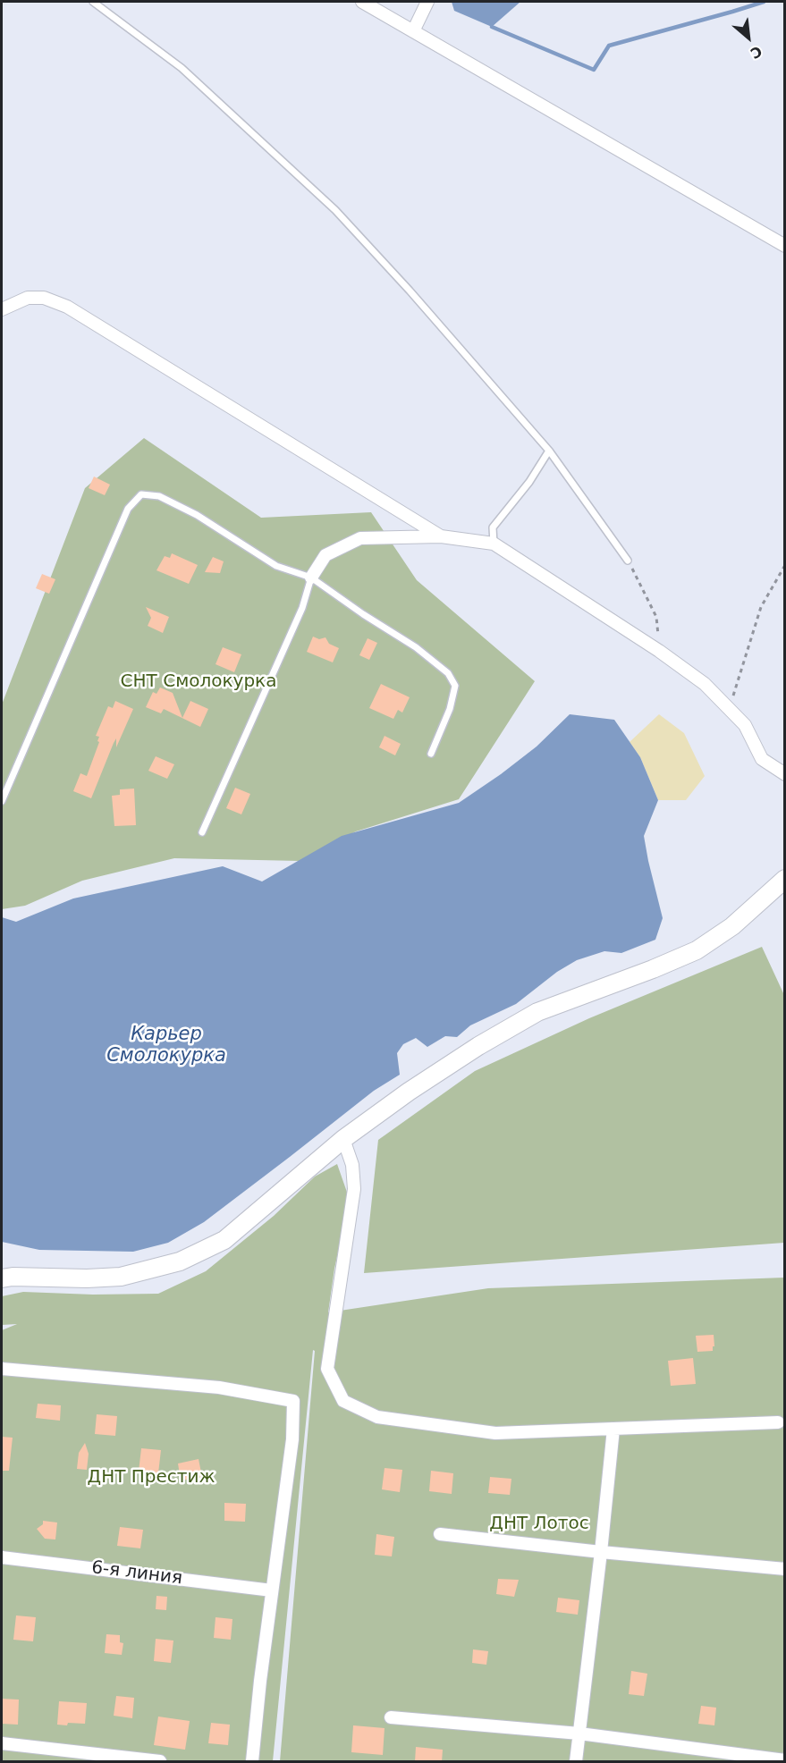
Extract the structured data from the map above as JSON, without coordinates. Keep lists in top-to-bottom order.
{
  "streets": {
    "street": ["6-я линия"]
  },
  "water": ["Карьер Смолокурка"],
  "parks": ["СНТ Смолокурка", "ДНТ Престиж", "ДНТ Лотос"],
  "north": "bottom right"
}
